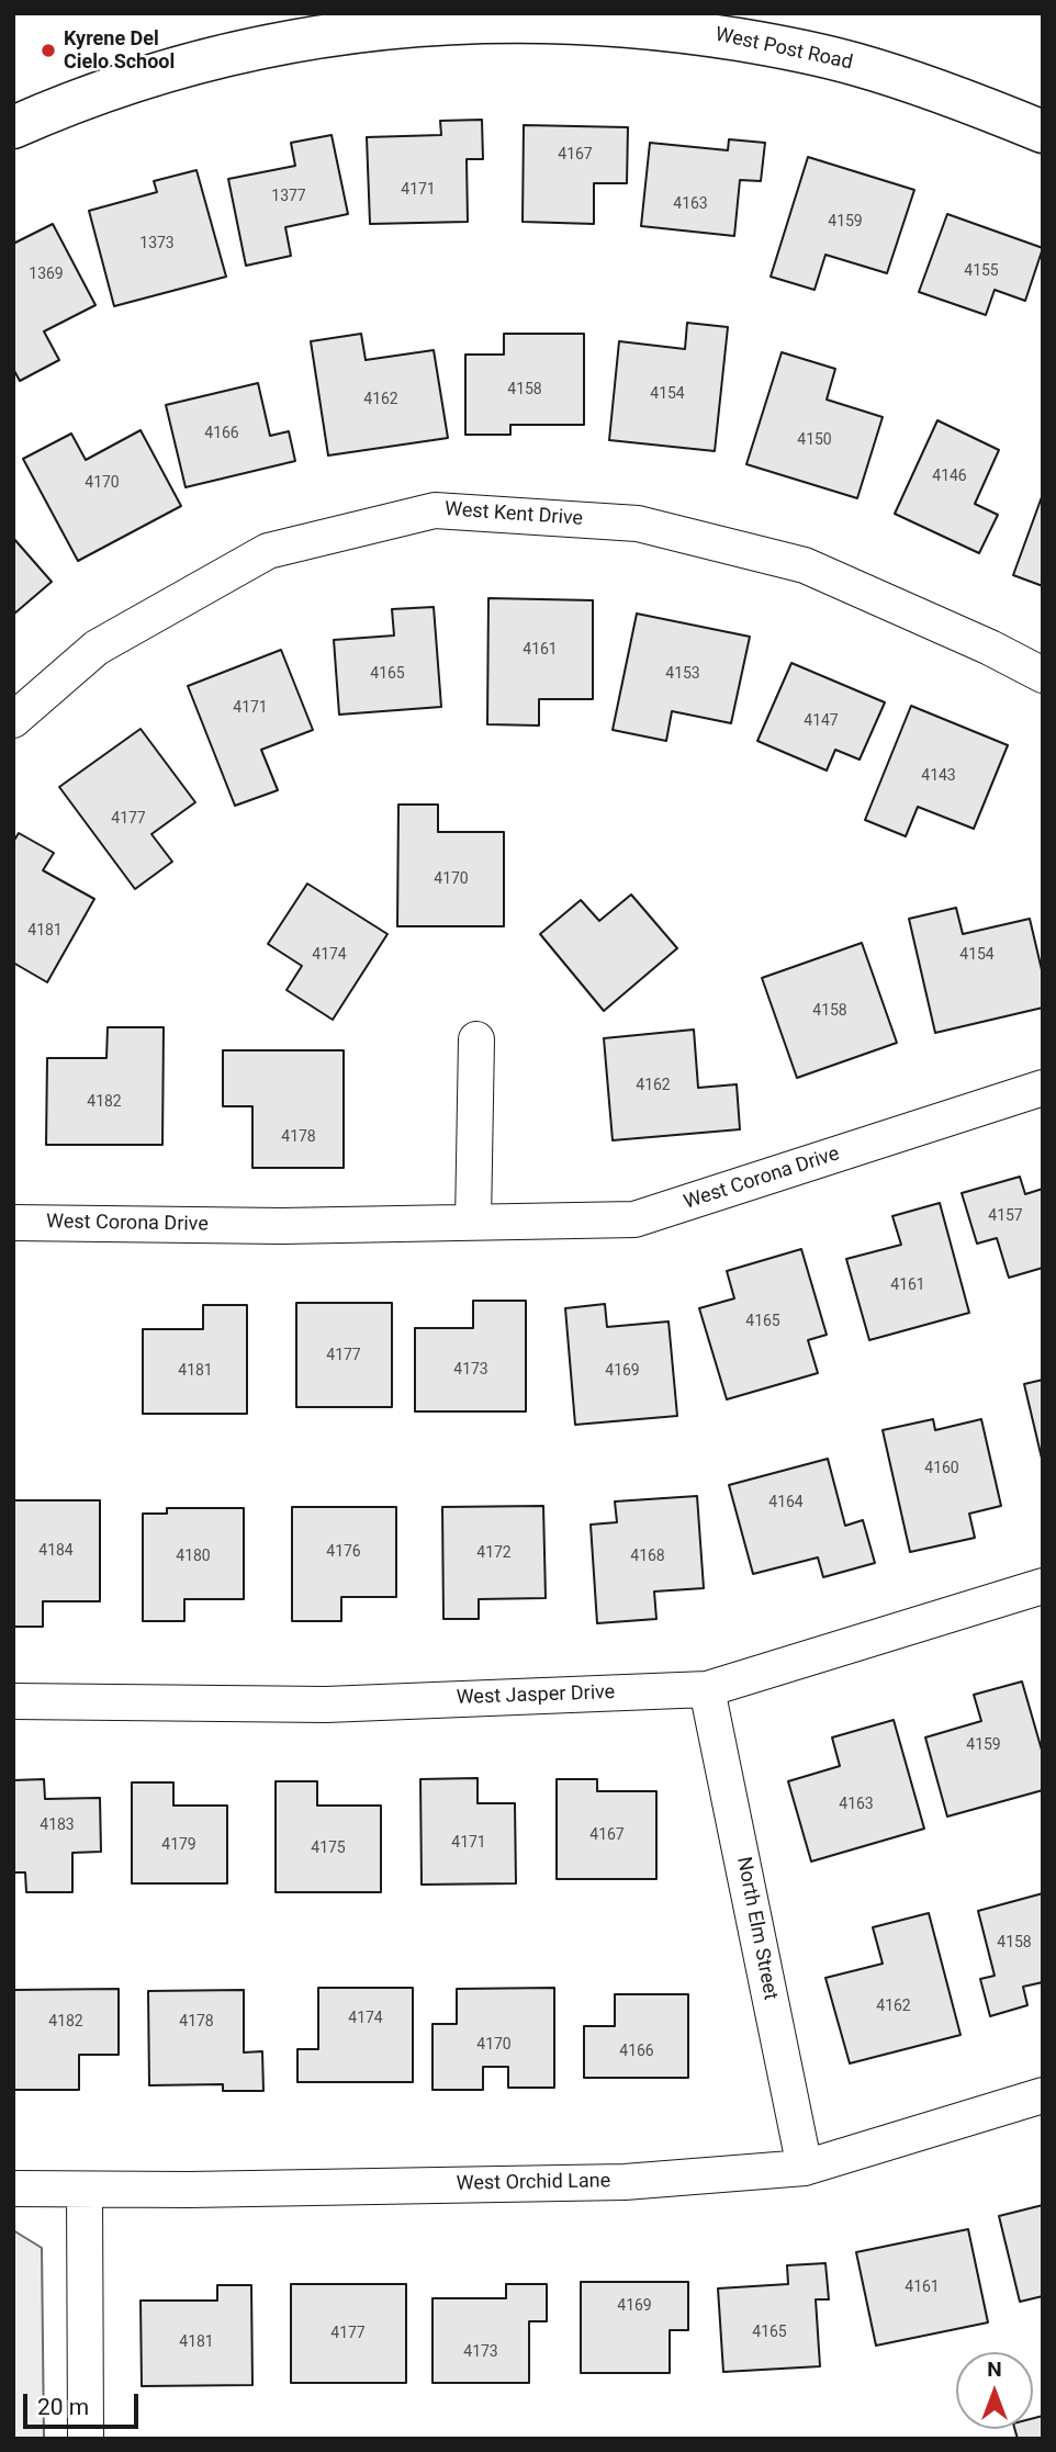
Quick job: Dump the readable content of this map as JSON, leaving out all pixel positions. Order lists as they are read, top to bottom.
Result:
{
  "streets": {
    "street": [
      "West Post Road",
      "West Kent Drive",
      "West Corona Drive",
      "West Jasper Drive",
      "North Elm Street",
      "West Orchid Lane"
    ]
  },
  "crossings": [
    ["West Jasper Drive", "North Elm Street"],
    ["North Elm Street", "West Orchid Lane"]
  ],
  "places": ["Kyrene Del Cielo School"],
  "house_numbers": [
    "4167",
    "4171",
    "1377",
    "4163",
    "4159",
    "1373",
    "4155",
    "1369",
    "4158",
    "4154",
    "4162",
    "4166",
    "4150",
    "4146",
    "4170",
    "4161",
    "4165",
    "4153",
    "4171",
    "4147",
    "4143",
    "4177",
    "4170",
    "4181",
    "4174",
    "4154",
    "4158",
    "4162",
    "4182",
    "4178",
    "4157",
    "4161",
    "4165",
    "4177",
    "4173",
    "4181",
    "4169",
    "4160",
    "4164",
    "4184",
    "4176",
    "4172",
    "4180",
    "4168",
    "4159",
    "4163",
    "4183",
    "4167",
    "4171",
    "4179",
    "4175",
    "4158",
    "4162",
    "4174",
    "4182",
    "4178",
    "4170",
    "4166",
    "4161",
    "4169",
    "4165",
    "4177",
    "4181",
    "4173"
  ],
  "scale_bar": "20 m",
  "north": "top"
}
